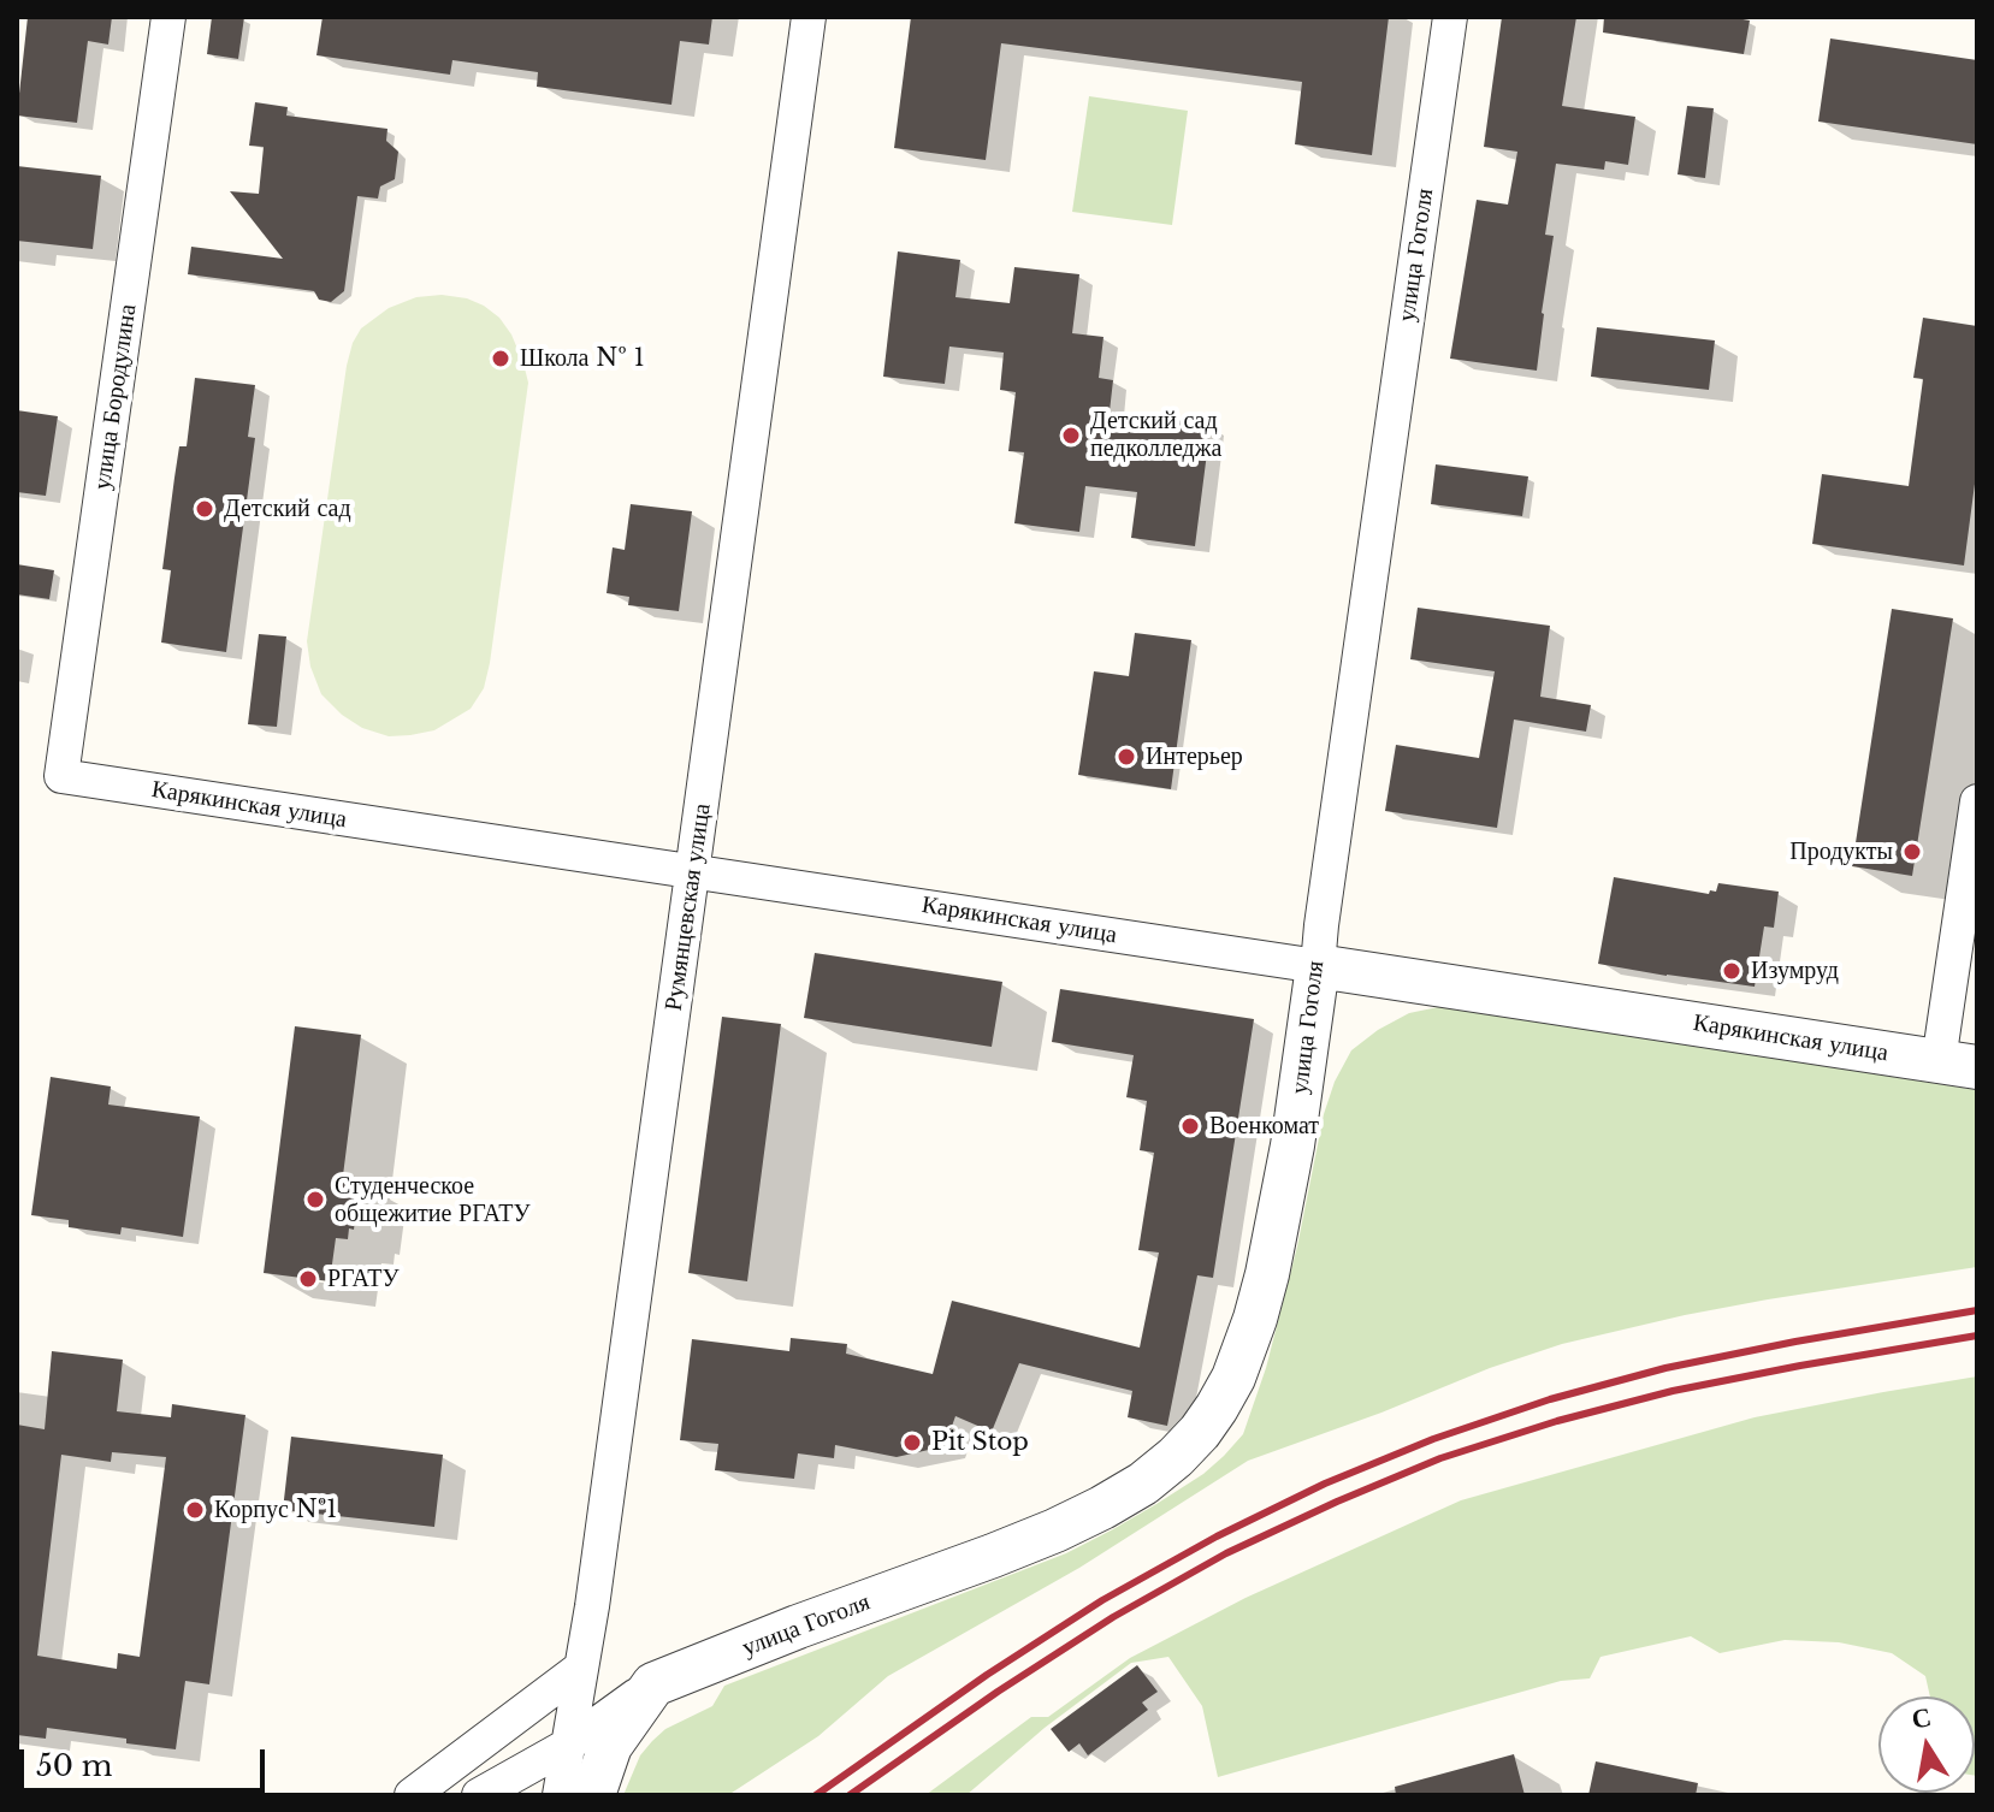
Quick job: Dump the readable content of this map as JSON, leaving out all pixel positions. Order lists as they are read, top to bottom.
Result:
{
  "streets": {
    "street": [
      "улица Гоголя",
      "улица Бородулина",
      "Карякинская улица",
      "Румянцевская улица"
    ]
  },
  "crossings": [
    ["улица Гоголя", "Карякинская улица"],
    ["улица Гоголя", "Румянцевская улица"],
    ["улица Бородулина", "Карякинская улица"],
    ["Карякинская улица", "Румянцевская улица"]
  ],
  "places": [
    "Школа № 1",
    "Детский сад педколледжа",
    "Детский сад",
    "Интерьер",
    "Продукты",
    "Изумруд",
    "Военкомат",
    "Студенческое общежитие РГАТУ",
    "РГАТУ",
    "Pit Stop",
    "Корпус №1"
  ],
  "scale_bar": "50 m",
  "north": "top"
}
